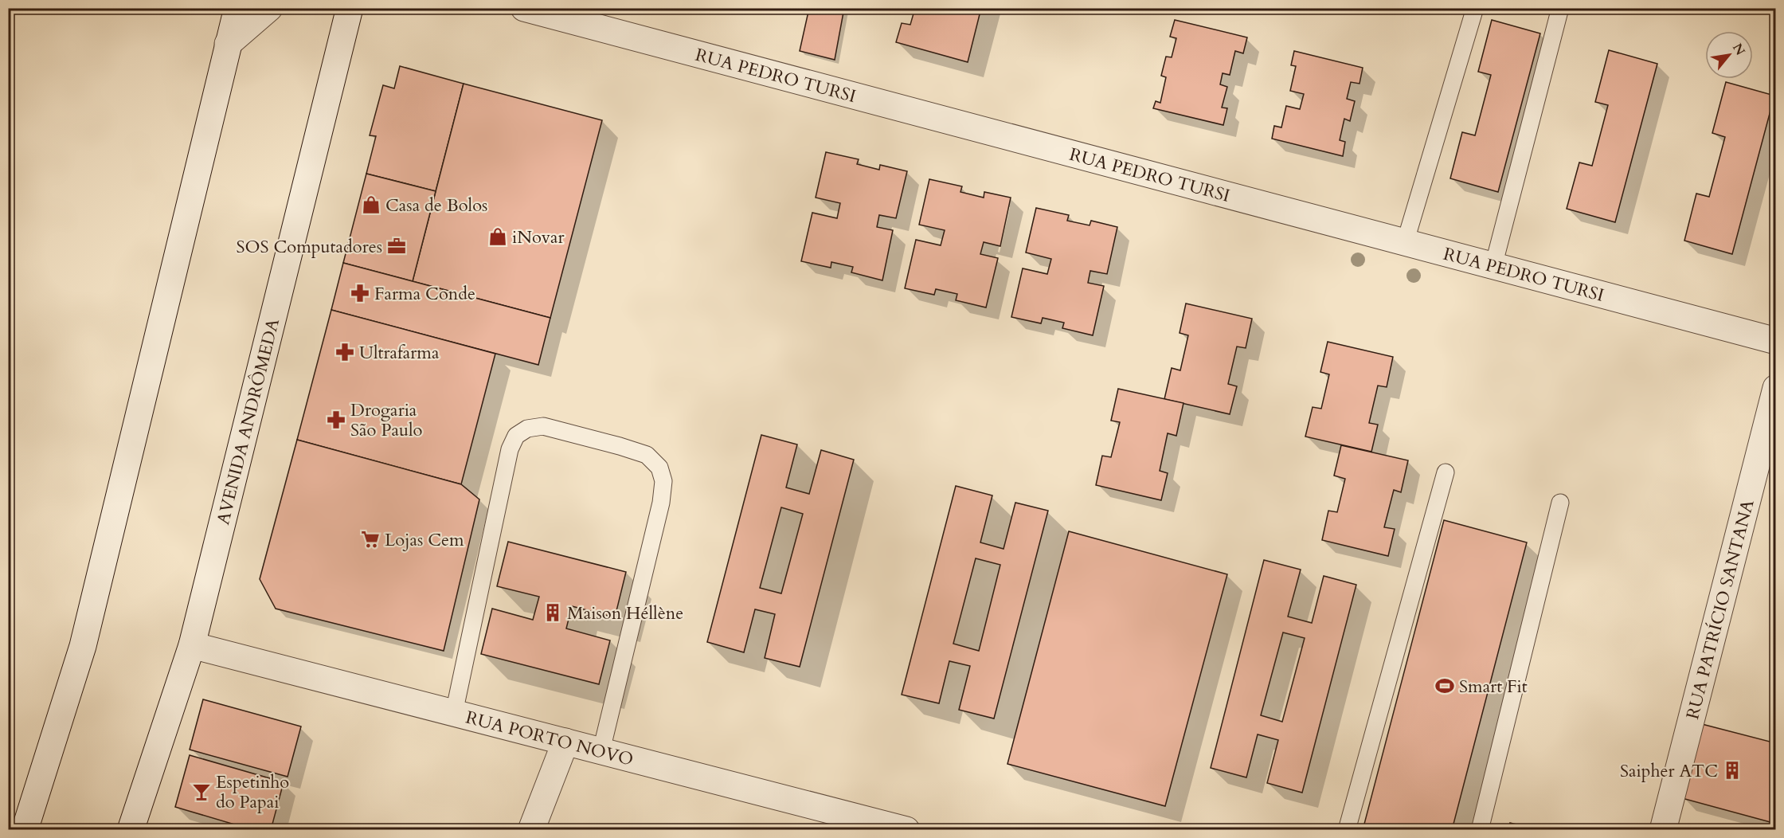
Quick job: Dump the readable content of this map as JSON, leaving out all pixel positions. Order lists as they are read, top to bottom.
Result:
{
  "streets": {
    "street": [
      "RUA PEDRO TURSI",
      "AVENIDA ANDRÔMEDA",
      "RUA PATRÍCIO SANTANA",
      "RUA PORTO NOVO"
    ]
  },
  "crossings": [
    ["AVENIDA ANDRÔMEDA", "RUA PORTO NOVO"]
  ],
  "places": {
    "shop": ["Casa de Bolos", "iNovar"],
    "office": ["SOS Computadores"],
    "pharmacy": ["Farma Conde", "Ultrafarma", "Drogaria São Paulo"],
    "supermarket": ["Lojas Cem"],
    "building": ["Maison Héllène", "Saipher ATC"],
    "sports": ["Smart Fit"],
    "bar": ["Espetinho do Papai"]
  },
  "north": "top right"
}
